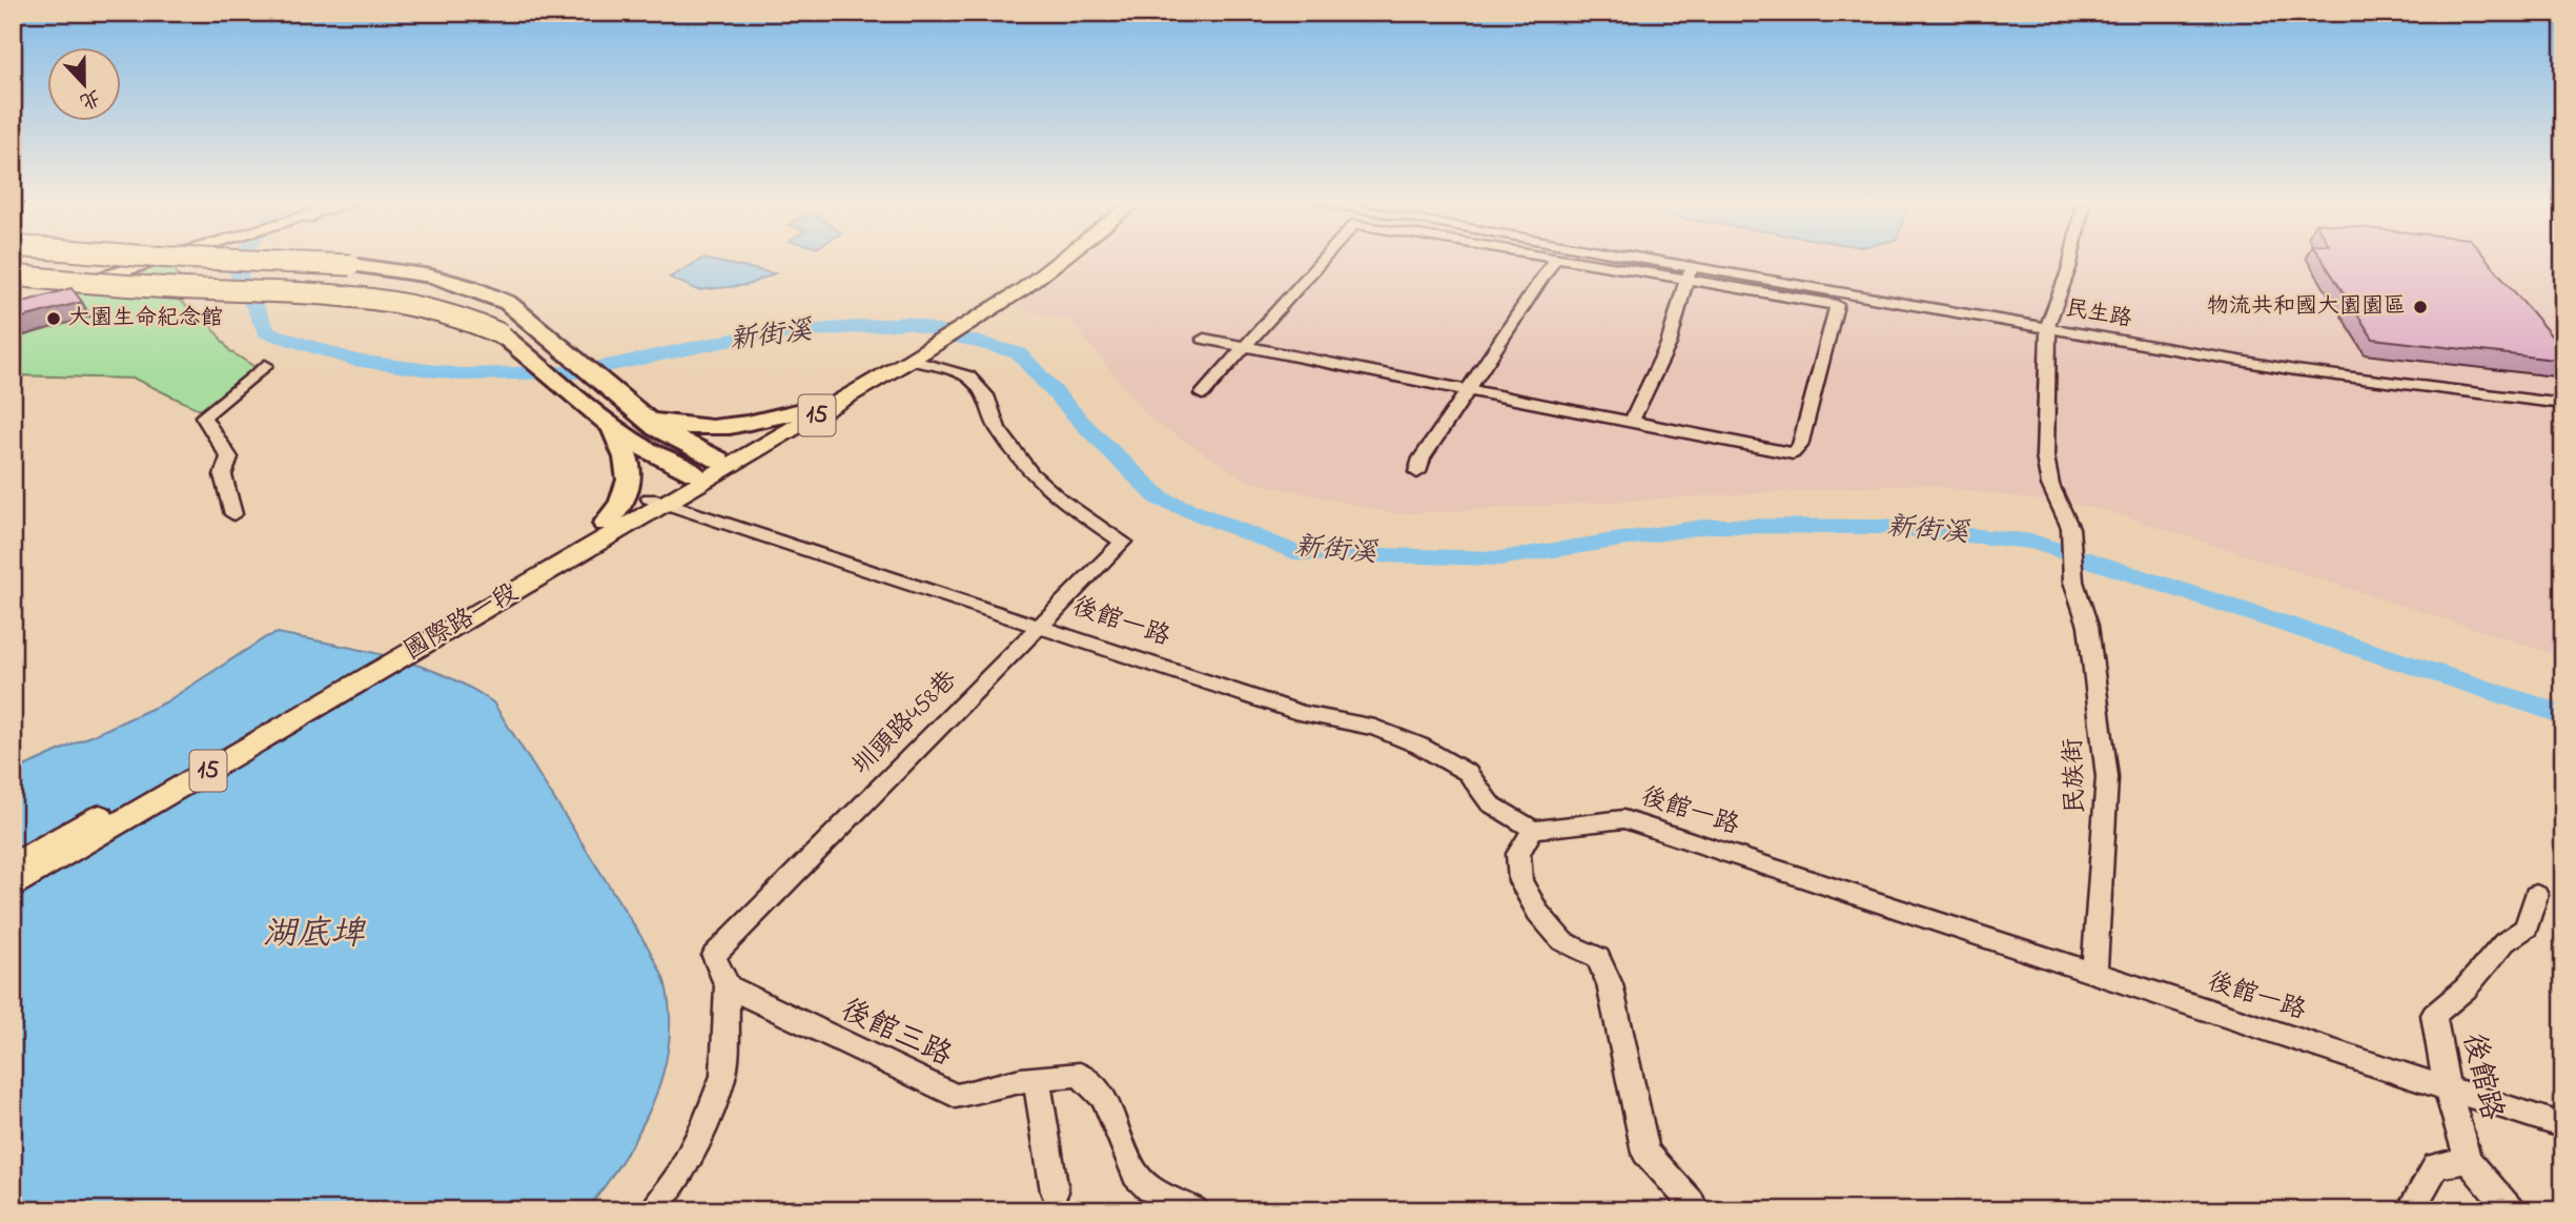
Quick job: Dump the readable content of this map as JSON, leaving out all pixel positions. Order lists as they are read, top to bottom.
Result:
{
  "streets": {
    "main road": ["15", "國際路一段"],
    "street": [
      "民生路",
      "後館一路",
      "圳頭路458巷",
      "民族街",
      "後館三路",
      "後館路"
    ]
  },
  "crossings": [
    ["民生路", "民族街"],
    ["15", "國際路一段"],
    ["15", "圳頭路458巷"],
    ["國際路一段", "後館一路"],
    ["國際路一段", "圳頭路458巷"],
    ["後館一路", "圳頭路458巷"],
    ["後館一路", "民族街"],
    ["後館一路", "後館路"],
    ["圳頭路458巷", "後館三路"]
  ],
  "water": ["新街溪", "湖底埤"],
  "places": ["物流共和國大園園區", "大園生命紀念館"],
  "north": "bottom"
}
